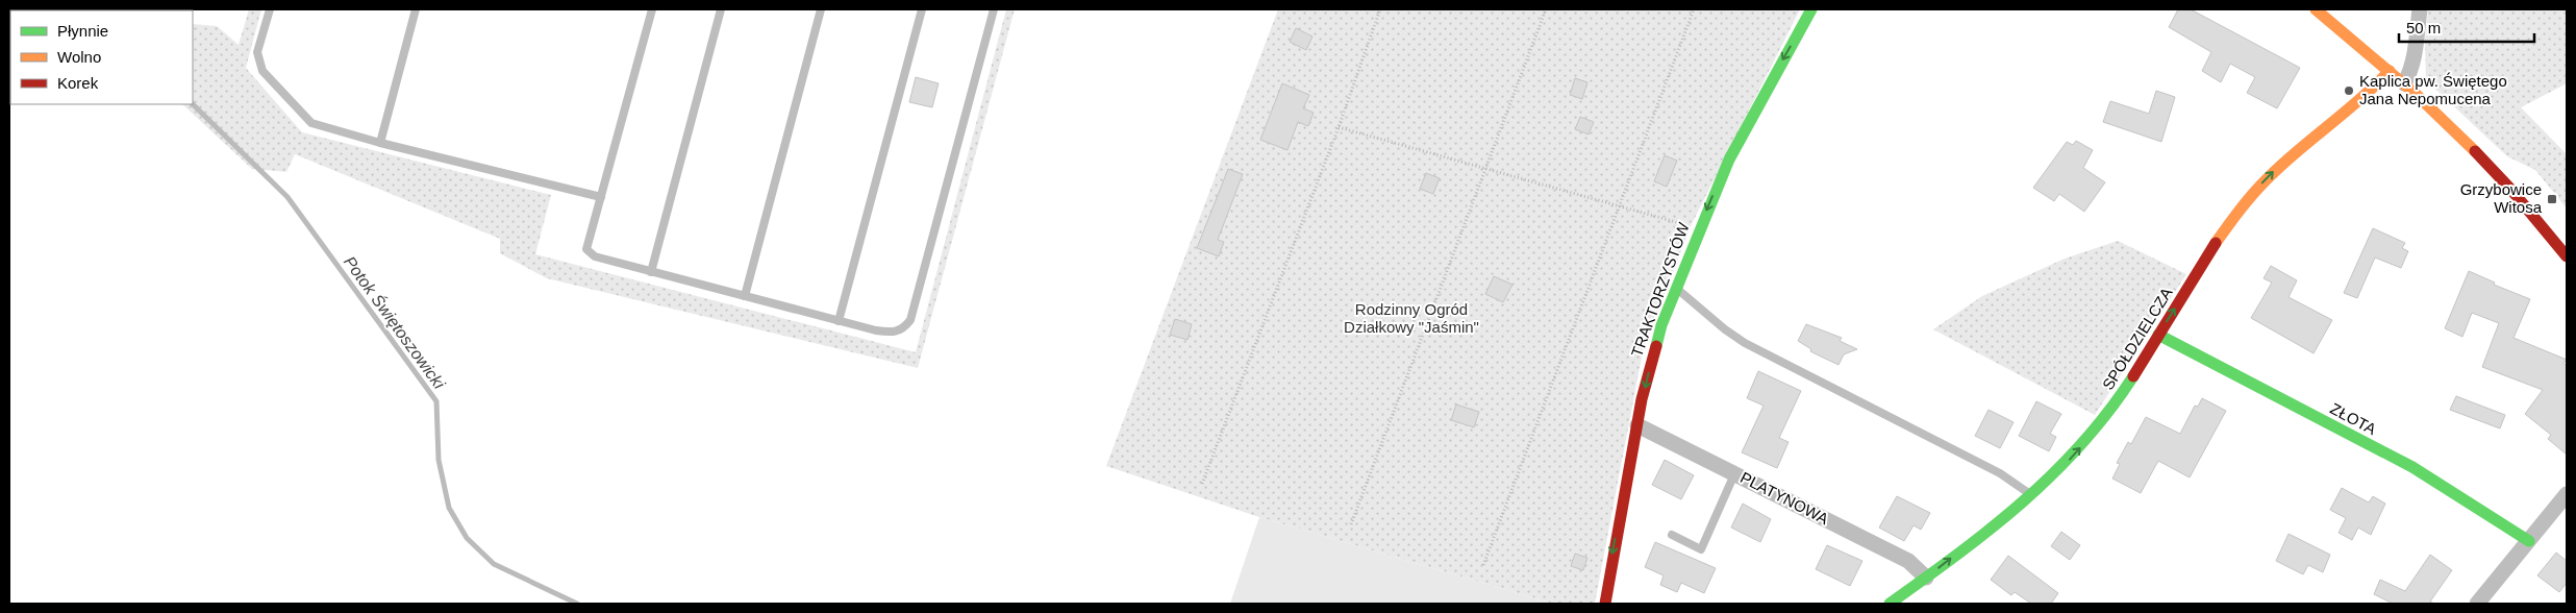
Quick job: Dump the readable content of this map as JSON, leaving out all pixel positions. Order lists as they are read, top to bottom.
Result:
{
  "streets": {
    "street": [
      "TRAKTORZYSTÓW",
      "SPÓŁDZIELCZA",
      "ZŁOTA",
      "PLATYNOWA"
    ]
  },
  "crossings": [
    ["TRAKTORZYSTÓW", "PLATYNOWA"],
    ["SPÓŁDZIELCZA", "ZŁOTA"],
    ["SPÓŁDZIELCZA", "PLATYNOWA"]
  ],
  "one_way": ["TRAKTORZYSTÓW", "SPÓŁDZIELCZA"],
  "water": ["Potok Świętoszowicki"],
  "parks": ["Rodzinny Ogród Działkowy \"Jaśmin\""],
  "places": {
    "other": ["Kaplica pw. Świętego Jana Nepomucena"],
    "transit": ["Grzybowice Witosa"]
  },
  "legend": ["Płynnie", "Wolno", "Korek"],
  "scale_bar": "50 m"
}
